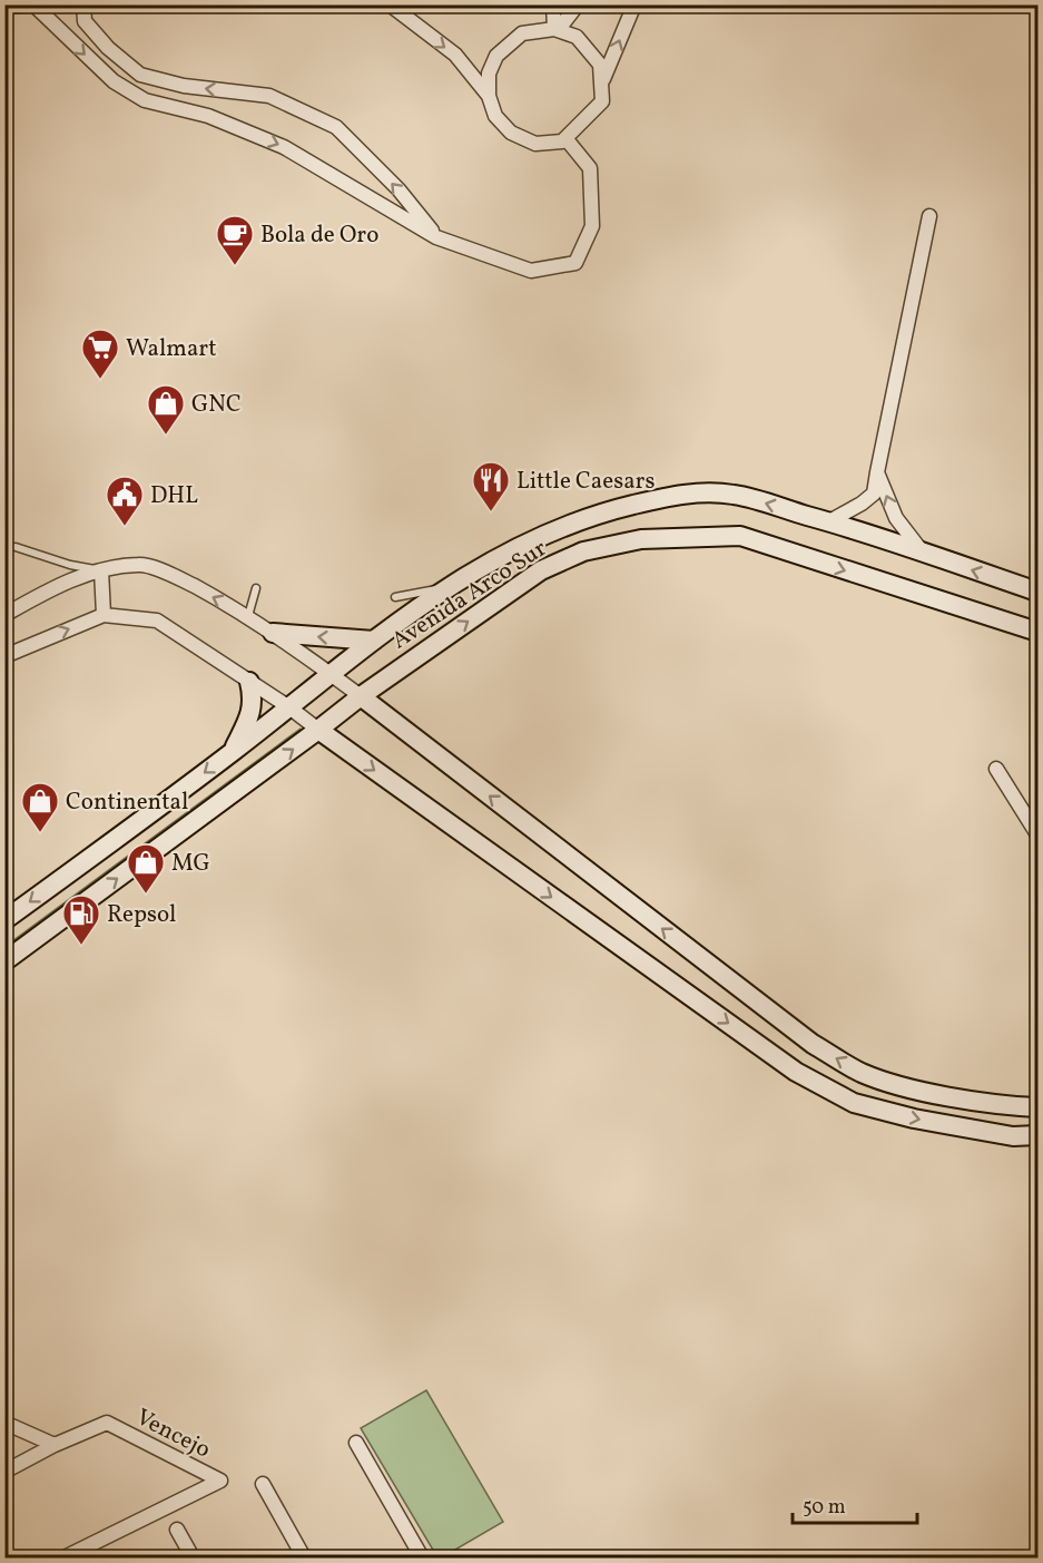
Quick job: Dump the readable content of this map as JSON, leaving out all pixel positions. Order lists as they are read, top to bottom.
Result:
{
  "streets": {
    "main road": ["Avenida Arco Sur"],
    "street": ["Vencejo"]
  },
  "places": {
    "cafe": ["Bola de Oro"],
    "supermarket": ["Walmart"],
    "shop": ["GNC", "Continental", "MG"],
    "restaurant": ["Little Caesars"],
    "public building": ["DHL"],
    "fuel station": ["Repsol"]
  },
  "scale_bar": "50 m"
}
